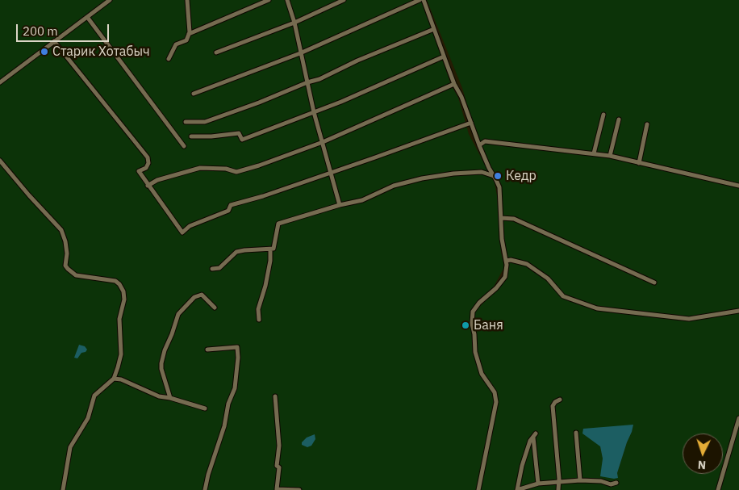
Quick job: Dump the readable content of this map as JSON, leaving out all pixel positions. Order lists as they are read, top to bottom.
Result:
{
  "places": ["Старик Хотабыч", "Кедр", "Баня"],
  "scale_bar": "200 m",
  "north": "bottom"
}
